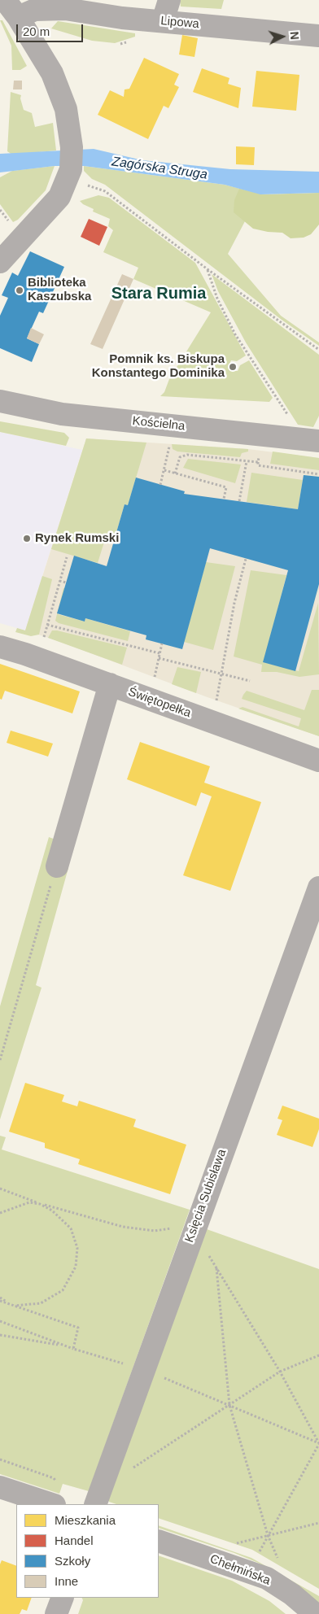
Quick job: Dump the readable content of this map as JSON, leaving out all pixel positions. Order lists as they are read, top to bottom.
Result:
{
  "streets": {
    "street": [
      "Lipowa",
      "Kościelna",
      "Świętopełka",
      "Księcia Subisława",
      "Chełmińska"
    ]
  },
  "districts": ["Stara Rumia"],
  "water": ["Zagórska Struga"],
  "places": ["Biblioteka Kaszubska", "Pomnik ks. Biskupa Konstantego Dominika", "Rynek Rumski"],
  "legend": [
    "Mieszkania",
    "Handel",
    "Szkoły",
    "Inne"
  ],
  "scale_bar": "20 m",
  "north": "right"
}
